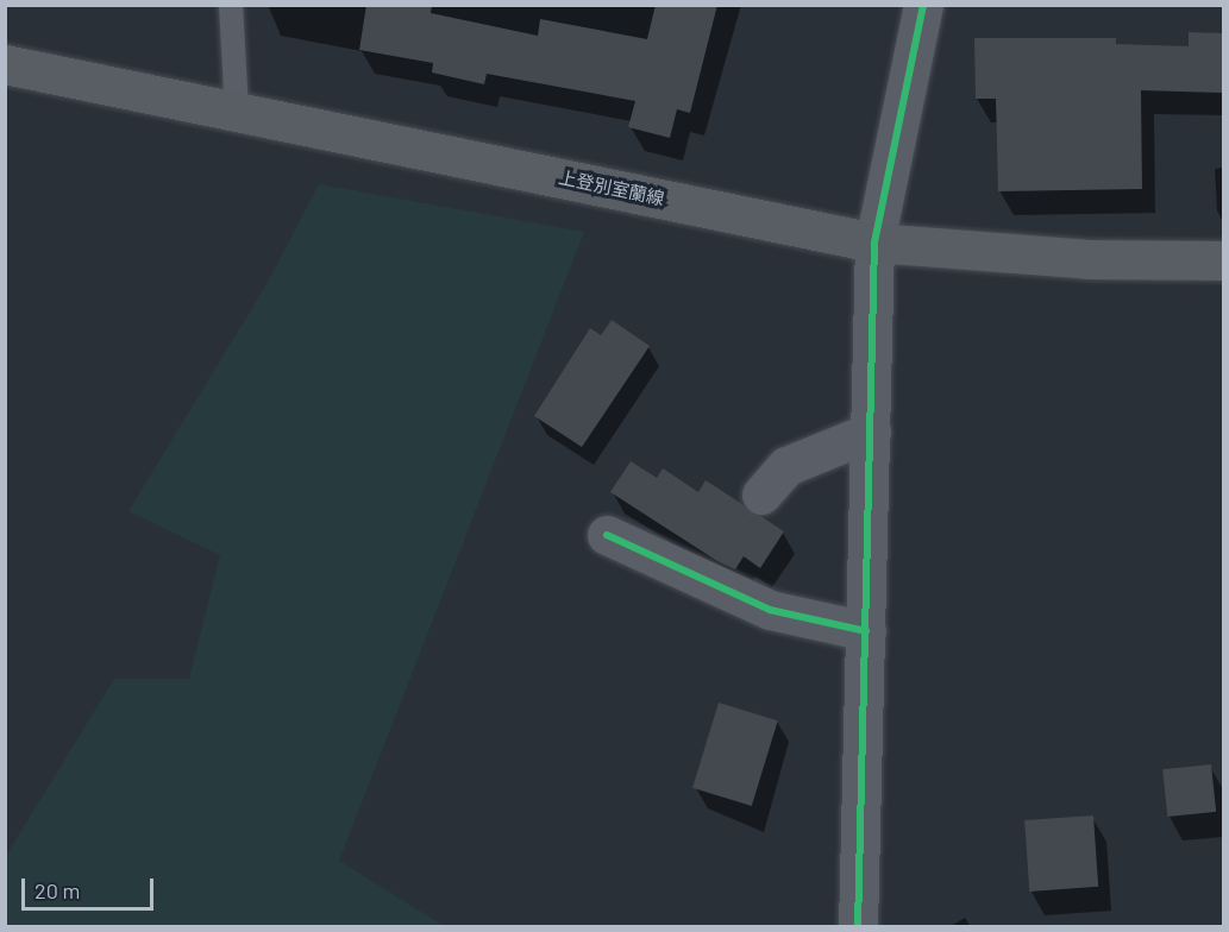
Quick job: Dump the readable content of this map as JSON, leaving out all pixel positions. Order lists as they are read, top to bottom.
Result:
{
  "streets": {
    "main road": ["上登別室蘭線"]
  },
  "scale_bar": "20 m"
}
